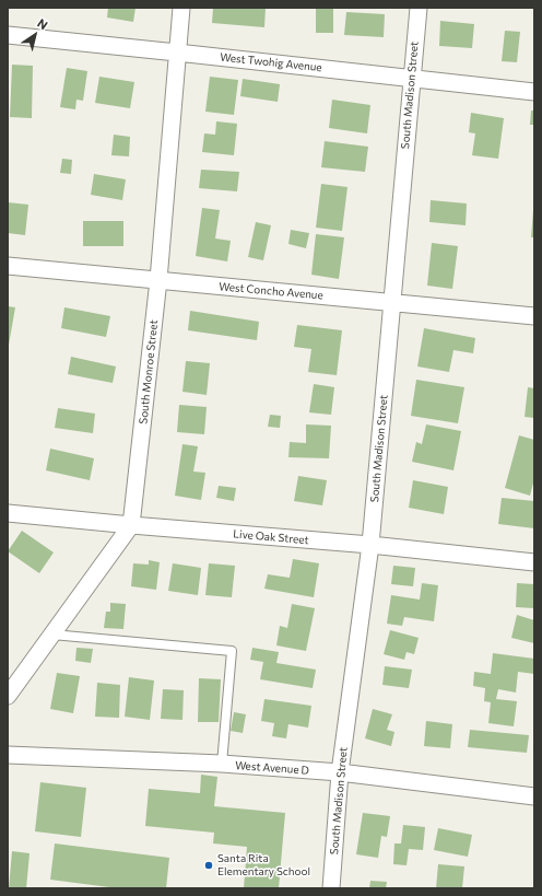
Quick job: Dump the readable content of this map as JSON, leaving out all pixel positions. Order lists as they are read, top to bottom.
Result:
{
  "streets": {
    "street": [
      "West Twohig Avenue",
      "South Madison Street",
      "West Concho Avenue",
      "South Monroe Street",
      "Live Oak Street",
      "West Avenue D"
    ]
  },
  "crossings": [
    ["West Twohig Avenue", "South Madison Street"],
    ["West Twohig Avenue", "South Monroe Street"],
    ["South Madison Street", "West Concho Avenue"],
    ["South Madison Street", "Live Oak Street"],
    ["South Madison Street", "West Avenue D"],
    ["West Concho Avenue", "South Monroe Street"],
    ["South Monroe Street", "Live Oak Street"]
  ],
  "places": ["Santa Rita Elementary School"],
  "north": "top right"
}
